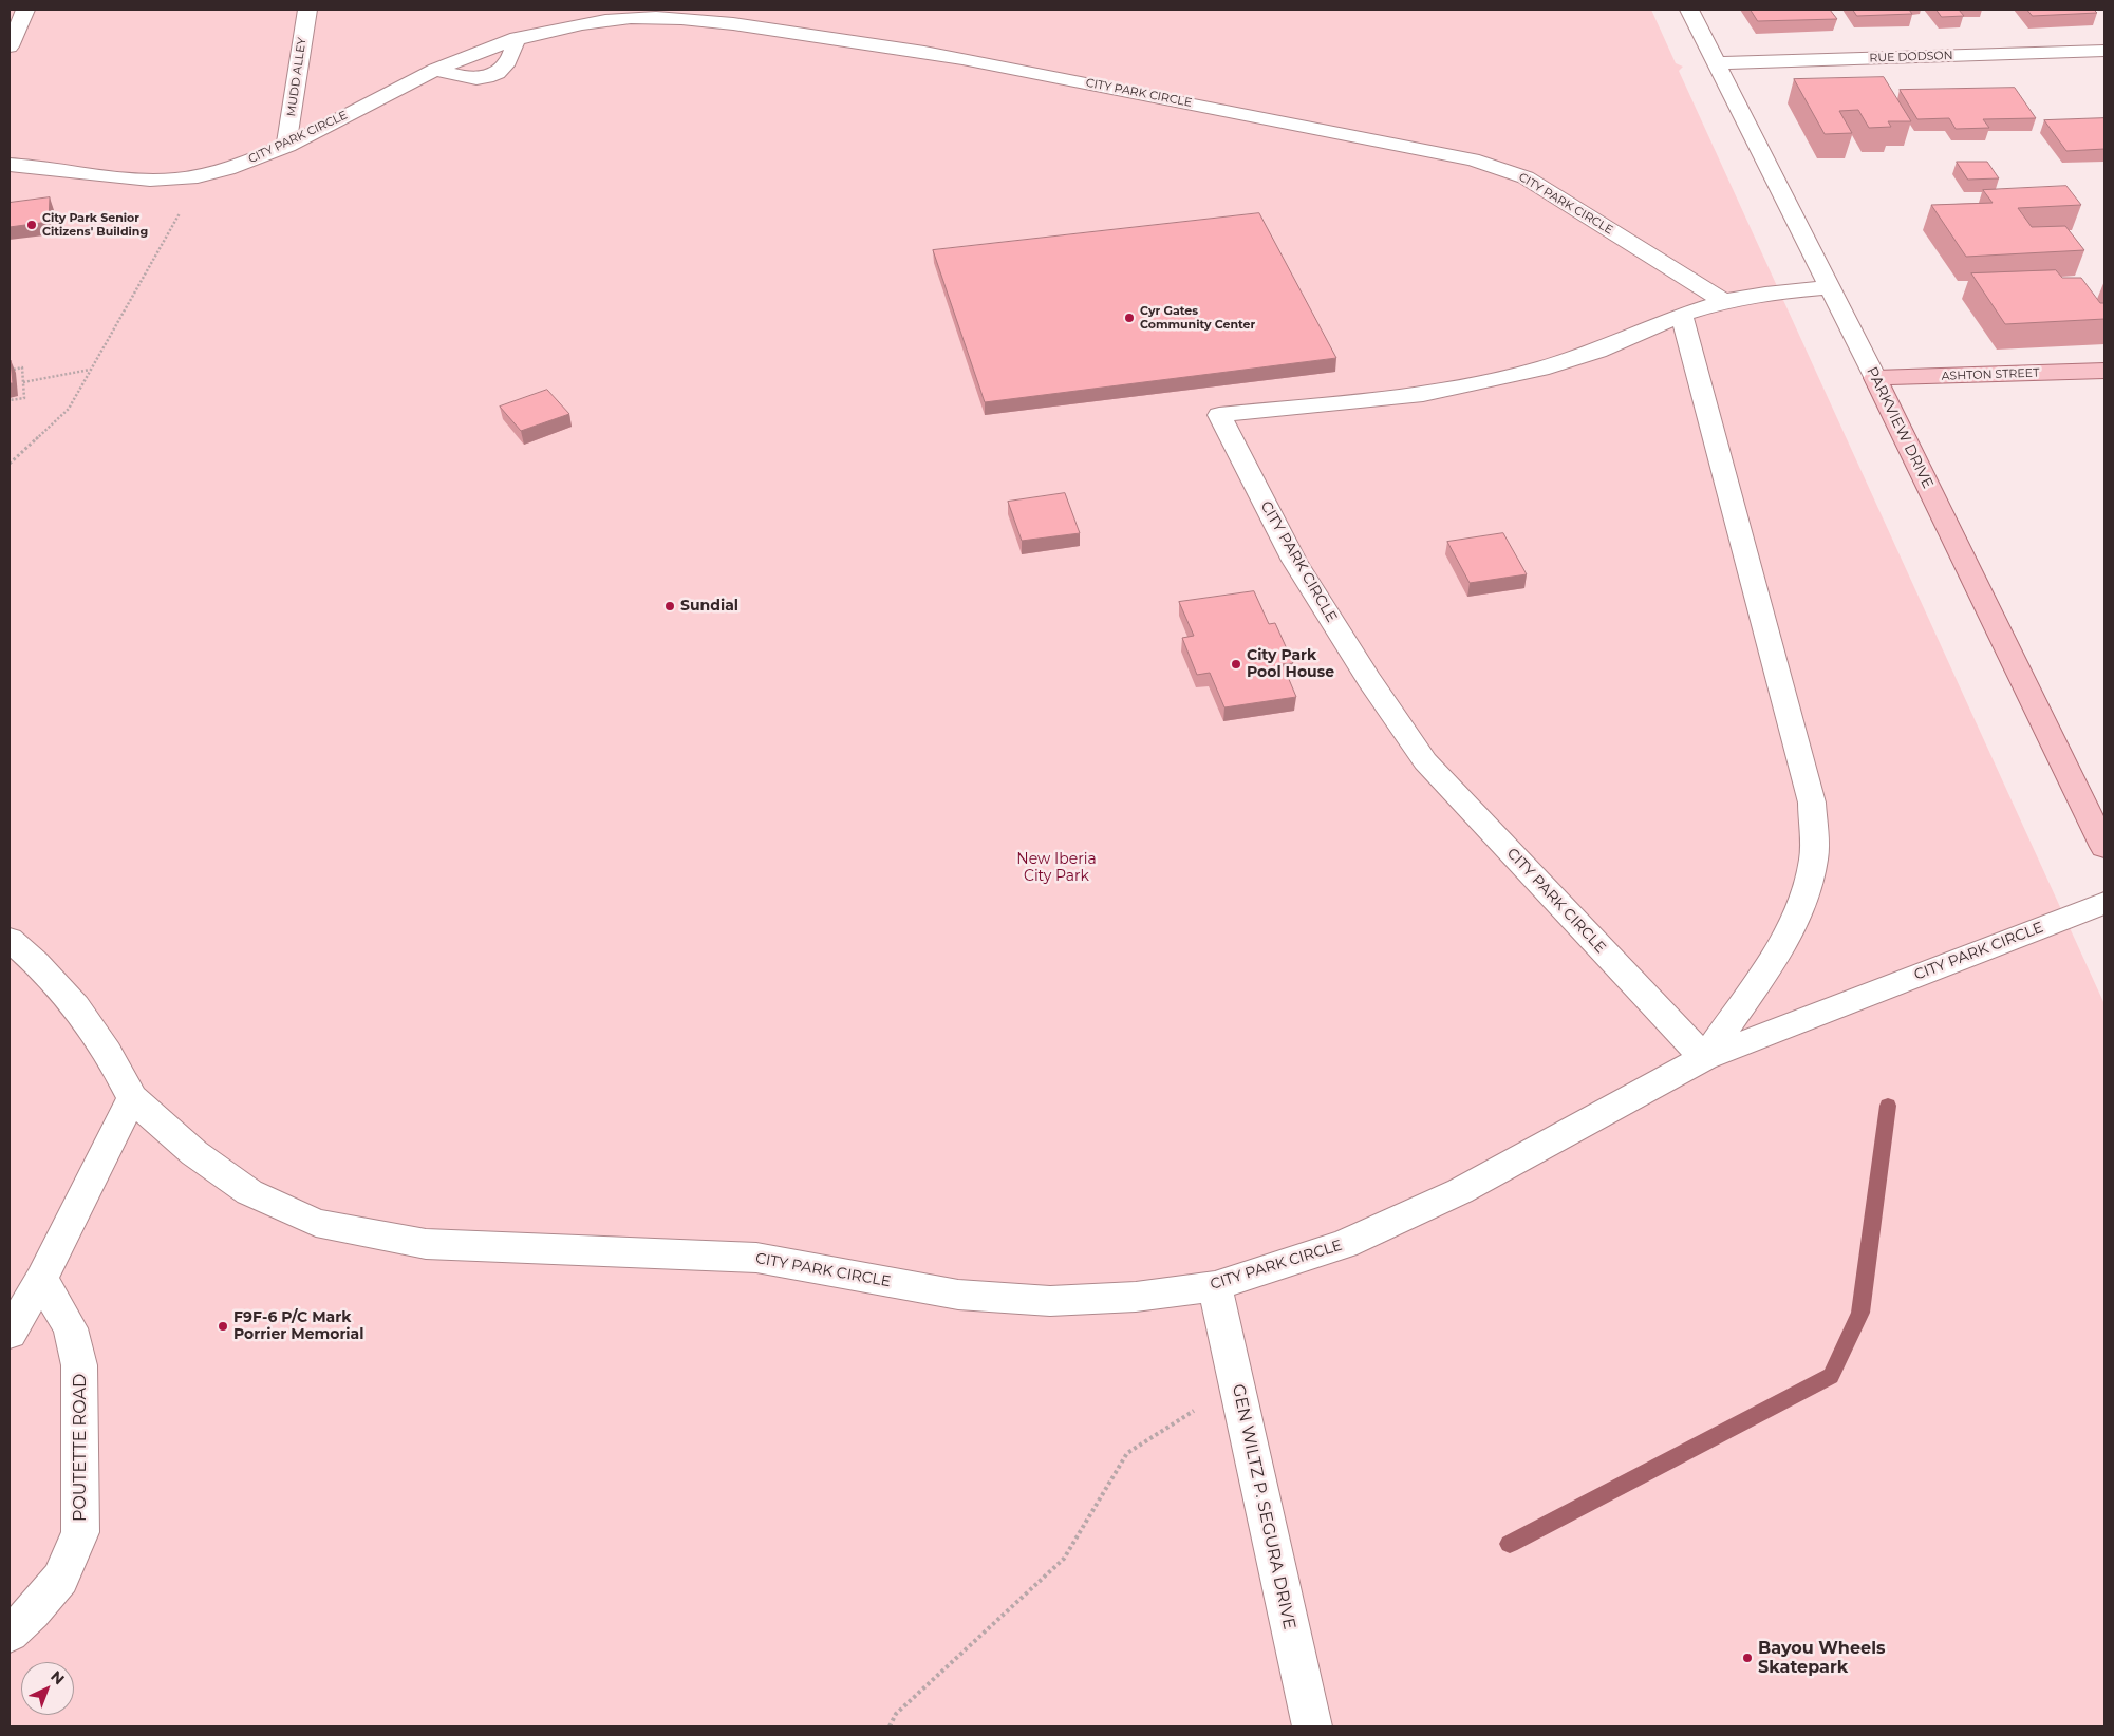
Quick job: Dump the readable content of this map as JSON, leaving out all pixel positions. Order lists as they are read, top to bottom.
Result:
{
  "streets": {
    "main road": ["ASHTON STREET", "PARKVIEW DRIVE"],
    "street": [
      "RUE DODSON",
      "MUDD ALLEY",
      "CITY PARK CIRCLE",
      "POUTETTE ROAD",
      "GEN WILTZ P. SEGURA DRIVE"
    ]
  },
  "crossings": [
    ["RUE DODSON", "PARKVIEW DRIVE"],
    ["MUDD ALLEY", "CITY PARK CIRCLE"],
    ["CITY PARK CIRCLE", "PARKVIEW DRIVE"],
    ["CITY PARK CIRCLE", "GEN WILTZ P. SEGURA DRIVE"],
    ["ASHTON STREET", "PARKVIEW DRIVE"]
  ],
  "parks": ["New Iberia City Park"],
  "places": [
    "City Park Senior Citizens' Building",
    "Cyr Gates Community Center",
    "Sundial",
    "City Park Pool House",
    "F9F-6 P/C Mark Porrier Memorial",
    "Bayou Wheels Skatepark"
  ],
  "north": "top right"
}
